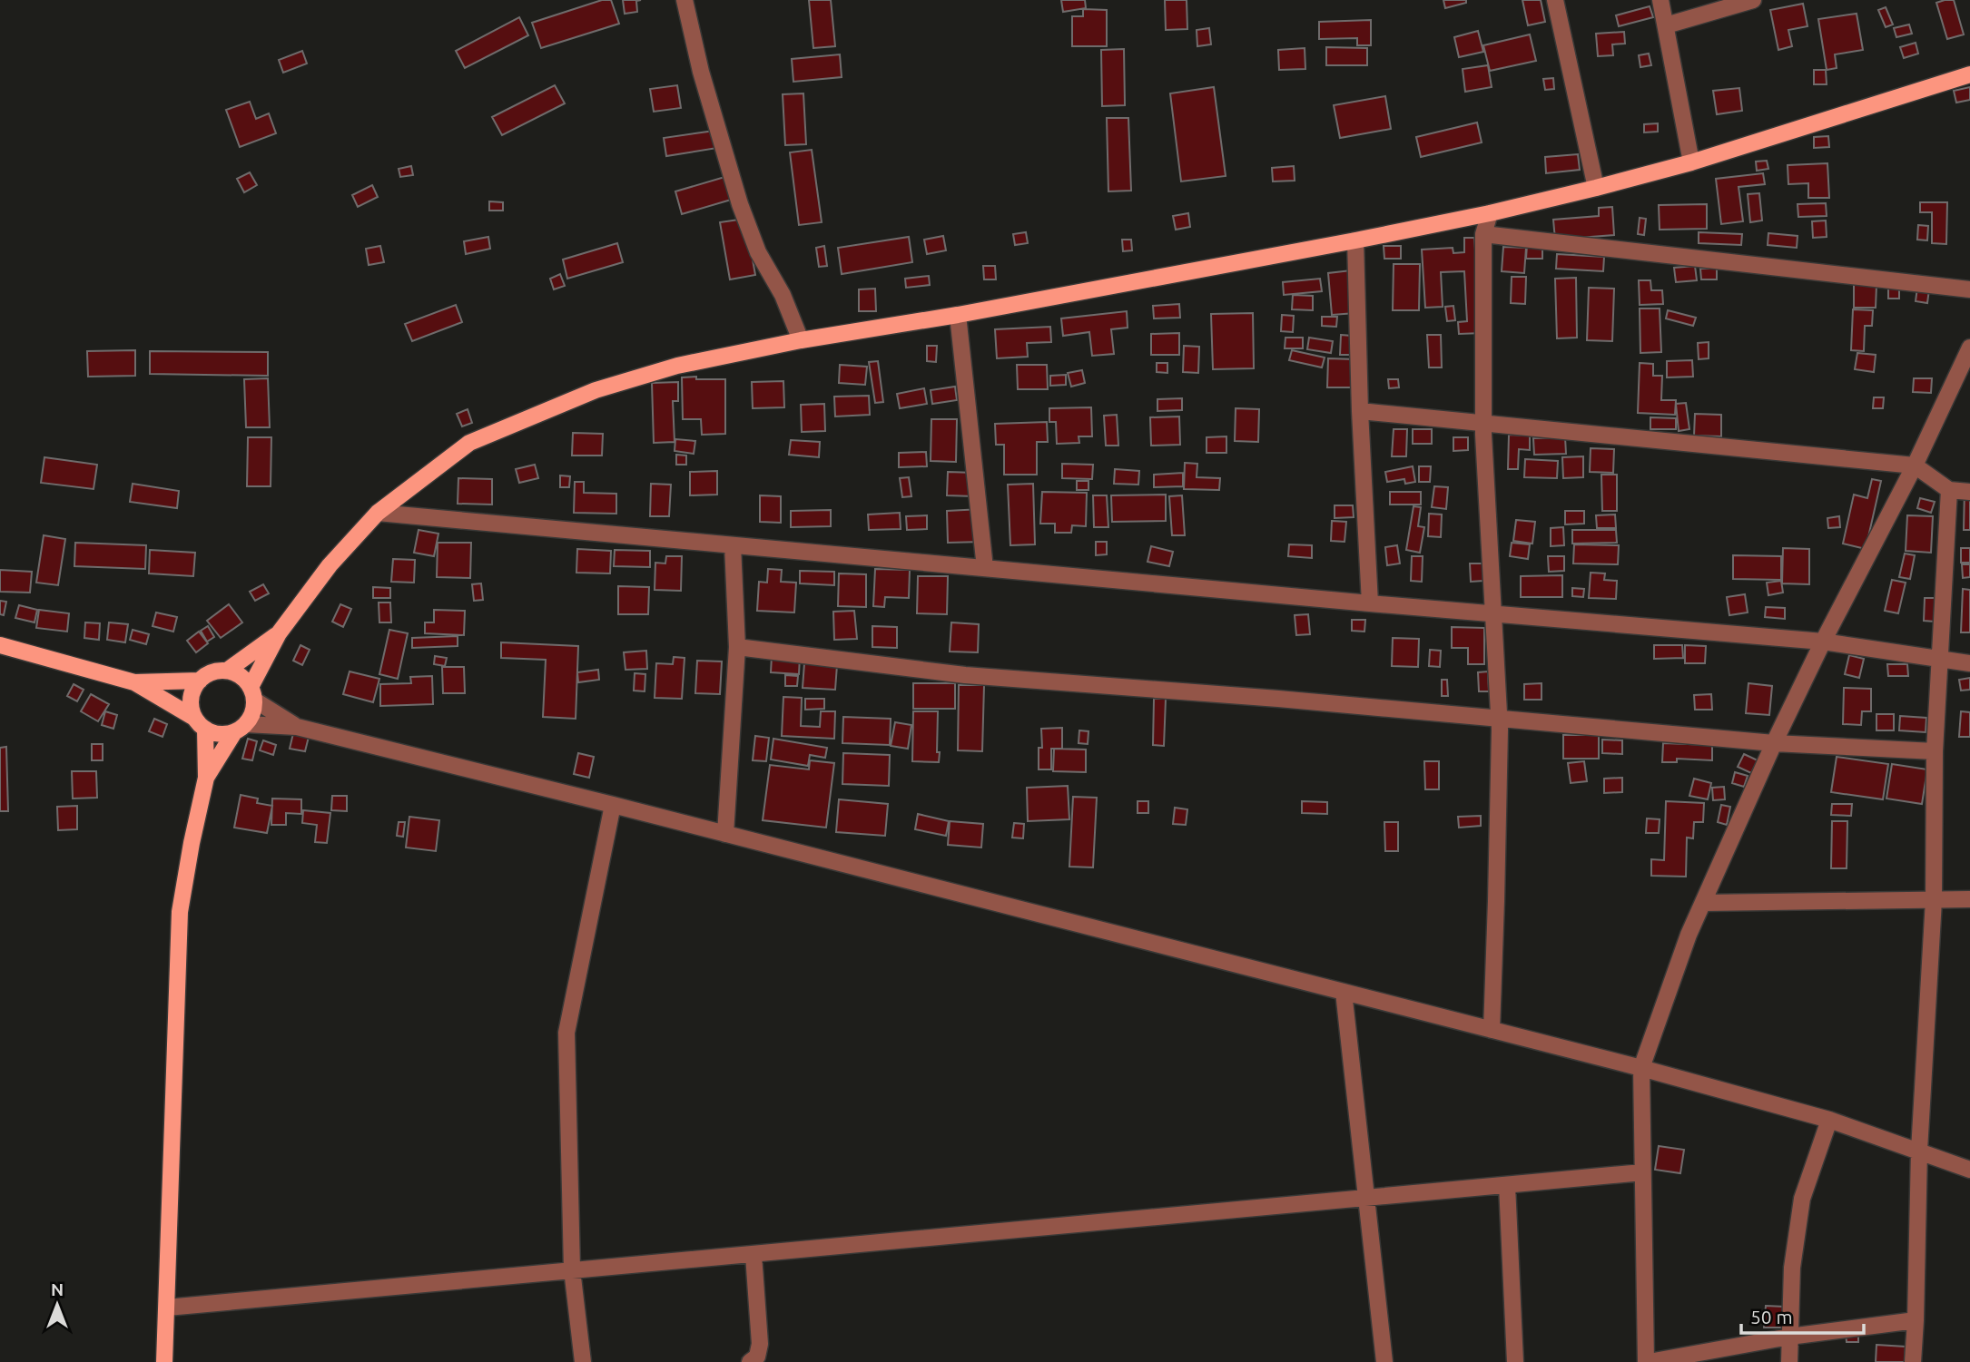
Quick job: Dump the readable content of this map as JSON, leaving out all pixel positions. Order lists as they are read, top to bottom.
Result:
{
  "scale_bar": "50 m",
  "north": "top"
}
